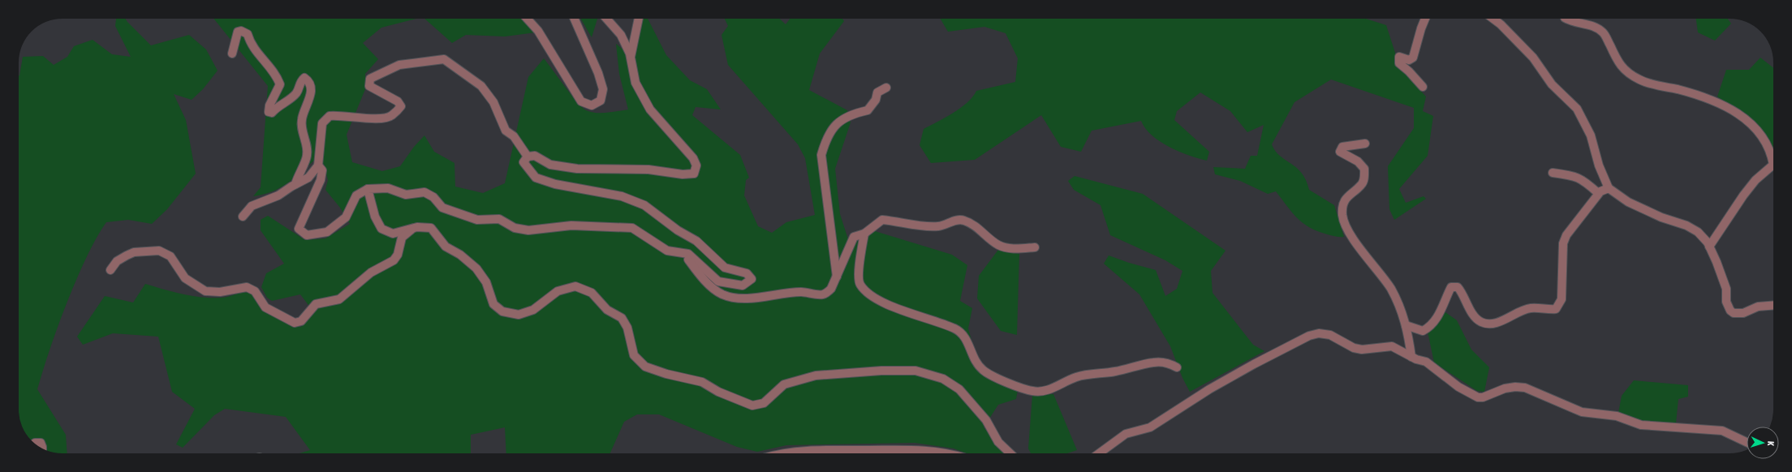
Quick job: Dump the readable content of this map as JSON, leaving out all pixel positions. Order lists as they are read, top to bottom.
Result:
{
  "north": "right"
}
